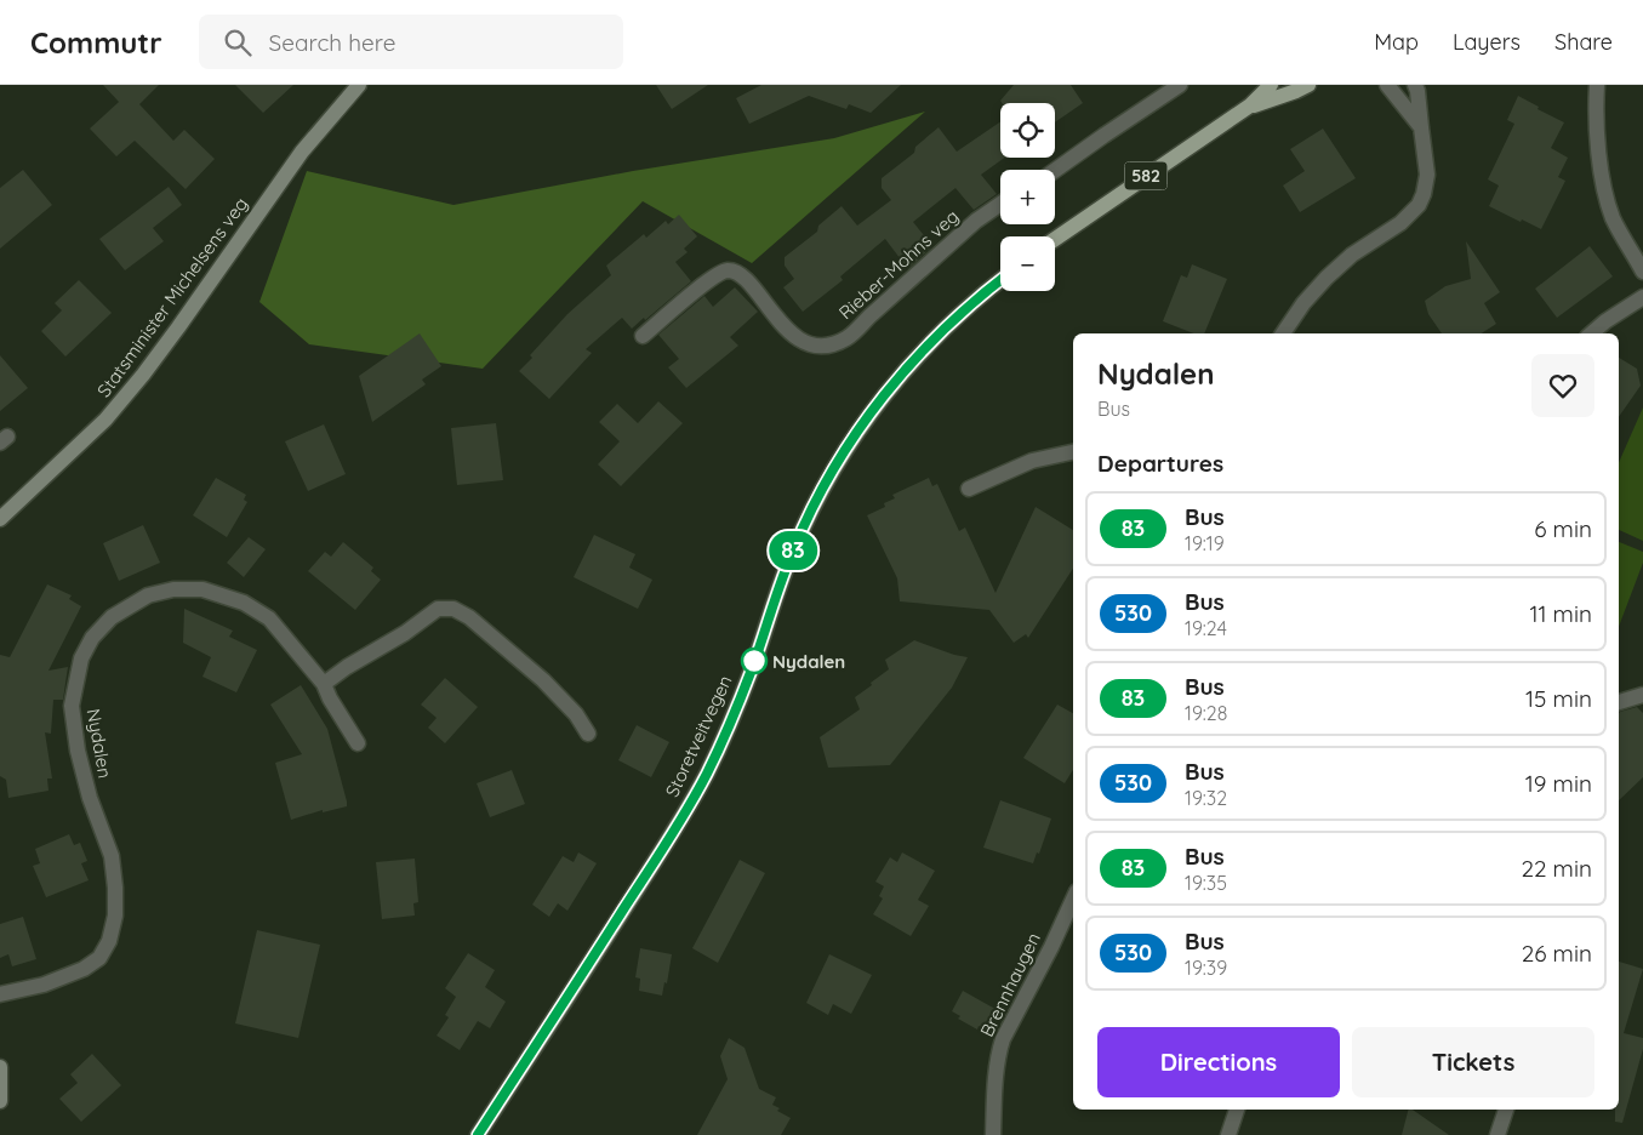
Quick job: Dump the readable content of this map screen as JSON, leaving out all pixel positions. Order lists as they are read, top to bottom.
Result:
{
  "streets": {
    "main road": ["582", "Statsminister Michelsens veg", "Storetveitvegen"],
    "street": ["Rieber-Mohns veg", "Nydalen", "Brennhaugen"]
  },
  "places": ["Nydalen"],
  "lines": ["bus line 83"],
  "page": {
    "header": "Commutr",
    "search": "Search here",
    "nav": ["Map", "Layers", "Share"],
    "on_map": "83",
    "map_buttons": ["+", "−"],
    "heading": [
      ["Nydalen", "Bus"],
      "Departures"
    ],
    "list": [
      {
        "mark": "83",
        "name": "Bus",
        "note": "19:19",
        "value": "6 min"
      },
      {
        "mark": "530",
        "name": "Bus",
        "note": "19:24",
        "value": "11 min"
      },
      {
        "mark": "83",
        "name": "Bus",
        "note": "19:28",
        "value": "15 min"
      },
      {
        "mark": "530",
        "name": "Bus",
        "note": "19:32",
        "value": "19 min"
      },
      {
        "mark": "83",
        "name": "Bus",
        "note": "19:35",
        "value": "22 min"
      },
      {
        "mark": "530",
        "name": "Bus",
        "note": "19:39",
        "value": "26 min"
      }
    ],
    "buttons": ["Directions", "Tickets"]
  }
}
